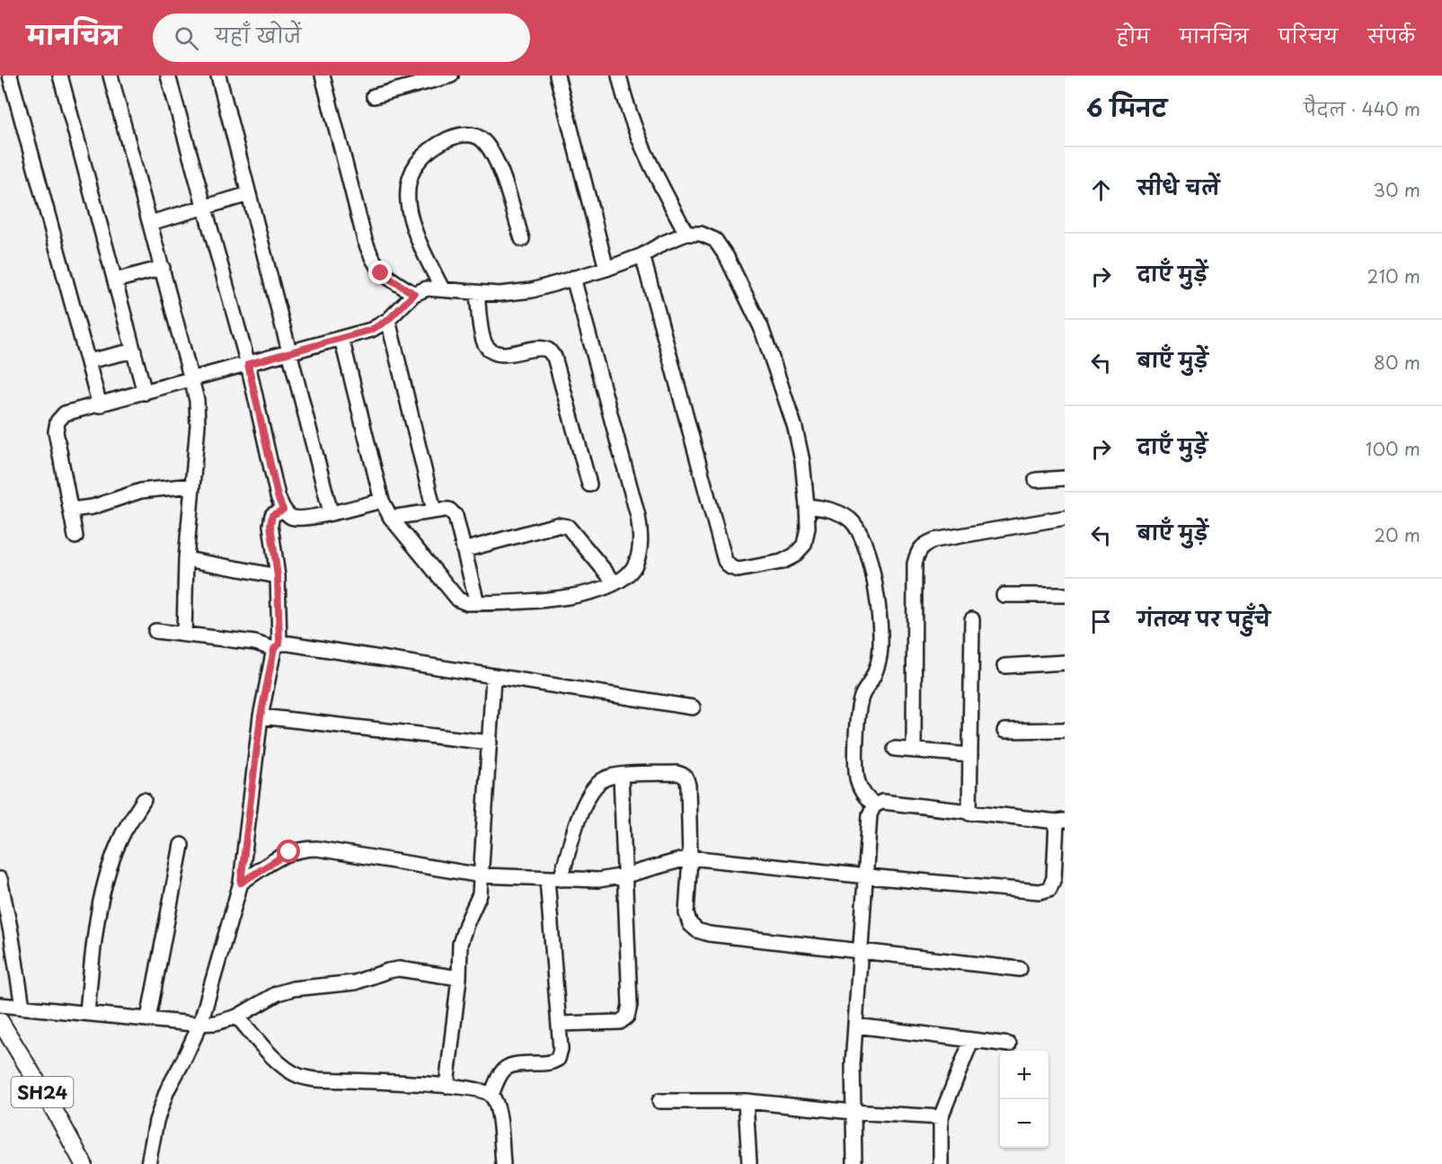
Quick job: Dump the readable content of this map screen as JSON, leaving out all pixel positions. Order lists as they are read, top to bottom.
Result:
{
  "streets": {
    "main road": ["SH24"]
  },
  "page": {
    "header": "मानचित्र",
    "search": "यहाँ खोजें",
    "nav": [
      "होम",
      "मानचित्र",
      "परिचय",
      "संपर्क"
    ],
    "heading": ["6 मिनट", "पैदल · 440 m"],
    "list": [
      ["सीधे चलें", "30 m"],
      ["दाएँ मुड़ें", "210 m"],
      ["बाएँ मुड़ें", "80 m"],
      ["दाएँ मुड़ें", "100 m"],
      ["बाएँ मुड़ें", "20 m"],
      "गंतव्य पर पहुँचे"
    ],
    "map_buttons": ["+", "−"]
  }
}
